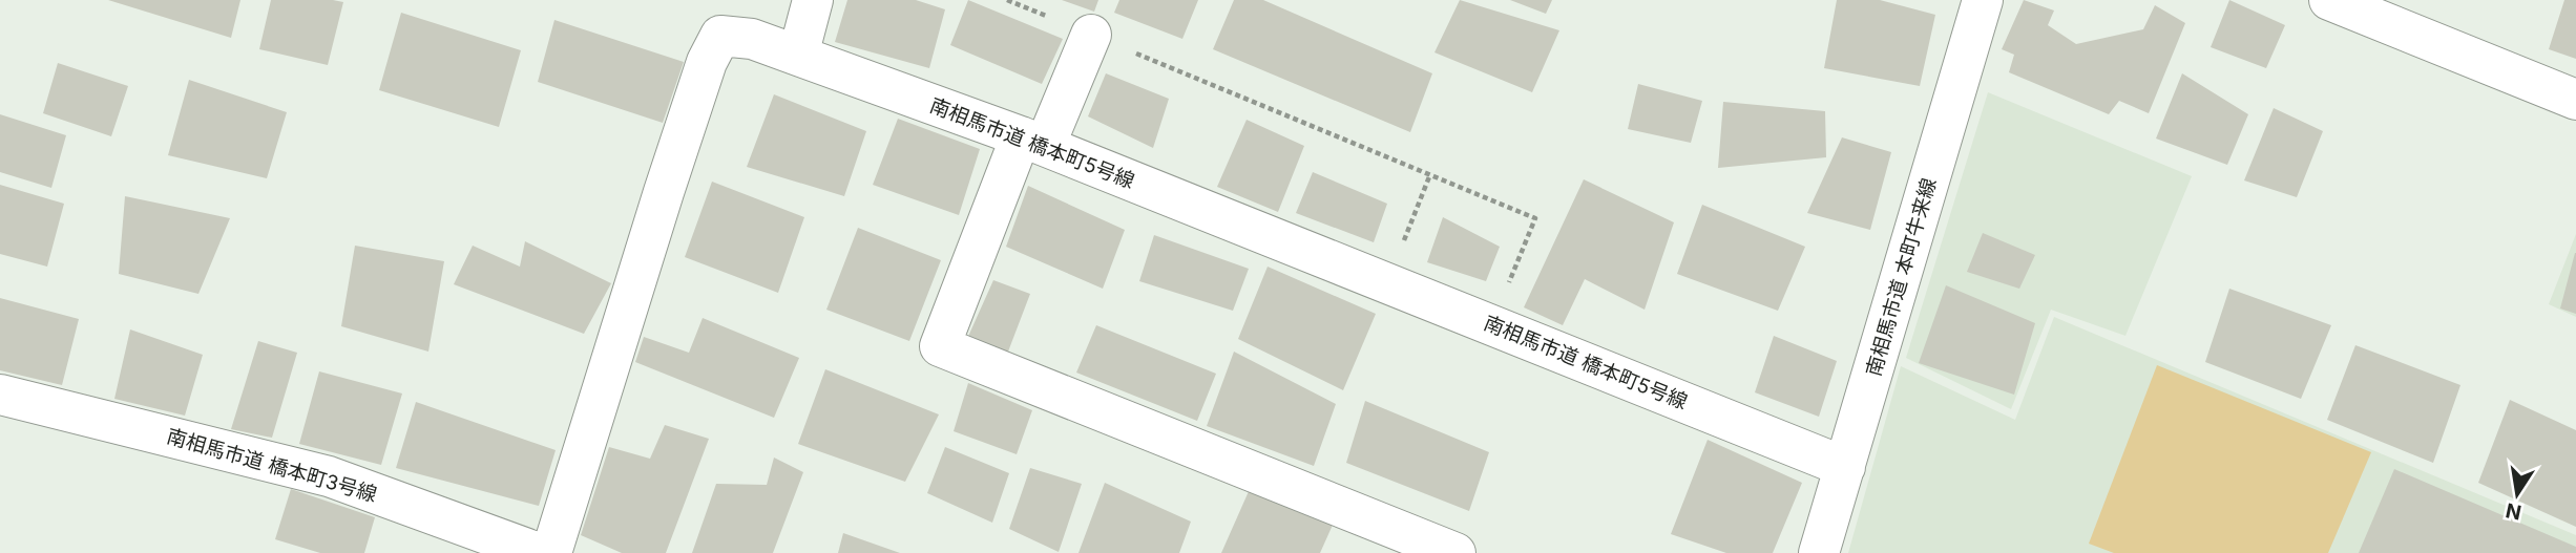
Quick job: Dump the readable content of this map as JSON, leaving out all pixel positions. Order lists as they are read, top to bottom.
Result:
{
  "streets": {
    "street": ["南相馬市道 橋本町5号線", "南相馬市道 本町牛来線", "南相馬市道 橋本町3号線"]
  },
  "crossings": [
    ["南相馬市道 橋本町5号線", "南相馬市道 本町牛来線"]
  ],
  "north": "bottom"
}
